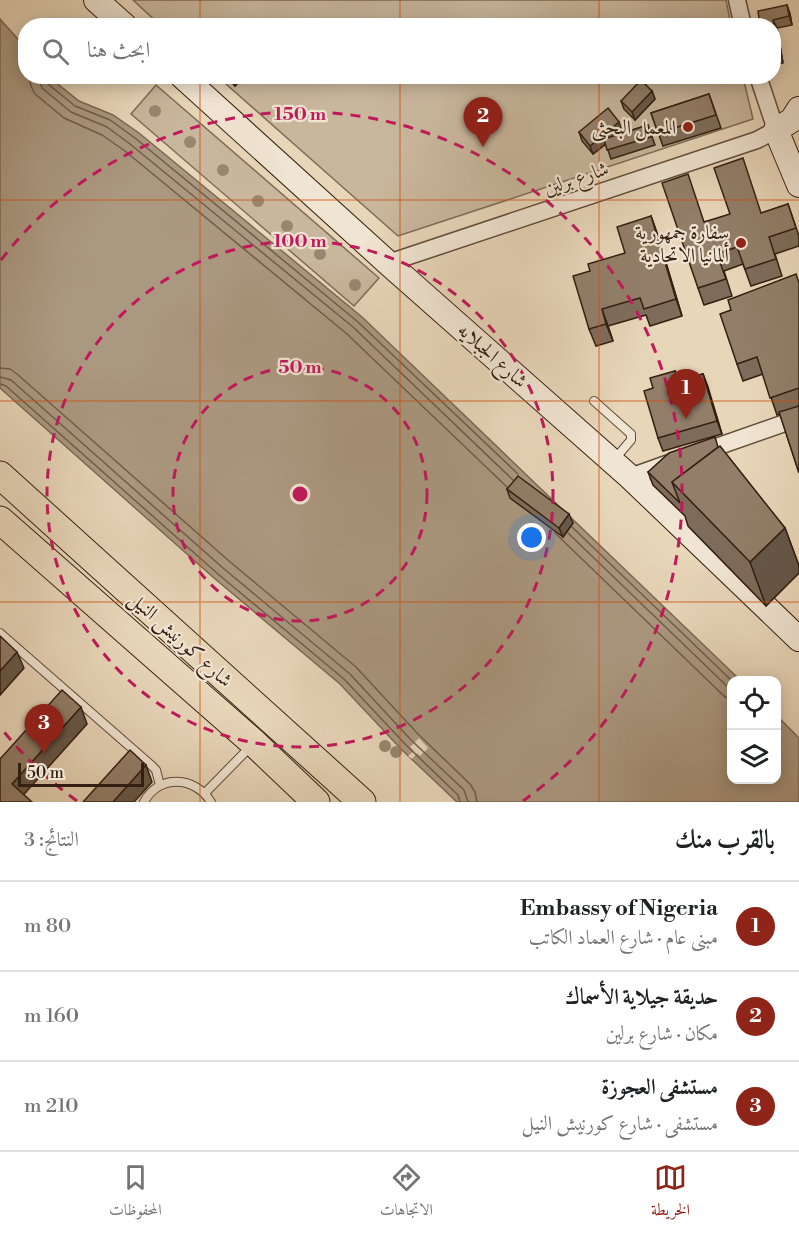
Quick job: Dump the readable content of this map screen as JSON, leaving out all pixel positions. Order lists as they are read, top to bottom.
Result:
{
  "streets": {
    "main road": ["شارع كورنيش النيل"],
    "street": ["شارع برلين", "شارع الجبلايه"]
  },
  "crossings": [
    ["شارع برلين", "شارع الجبلايه"]
  ],
  "places": ["المعمل البحثى", "سفارة جمهورية ألمانيا الاتحادية"],
  "scale_bar": "50 m",
  "page": {
    "search": "ابحث هنا",
    "pins": ["2", "1", "3"],
    "scale": "50 m",
    "heading": ["بالقرب منك", "النتائج: 3"],
    "list": [
      {
        "mark": "1",
        "name": "Embassy of Nigeria",
        "note": "مبنى عام · شارع العماد الكاتب",
        "value": "80 m"
      },
      {
        "mark": "2",
        "name": "حديقة جيلاية الأسماك",
        "note": "مكان · شارع برلين",
        "value": "160 m"
      },
      {
        "mark": "3",
        "name": "مستشفى العجوزة",
        "note": "مستشفى · شارع كورنيش النيل",
        "value": "210 m"
      }
    ],
    "nav": ["الخريطة", "الاتجاهات", "المحفوظات"]
  },
  "rings": ["150 m", "100 m", "50 m"]
}
